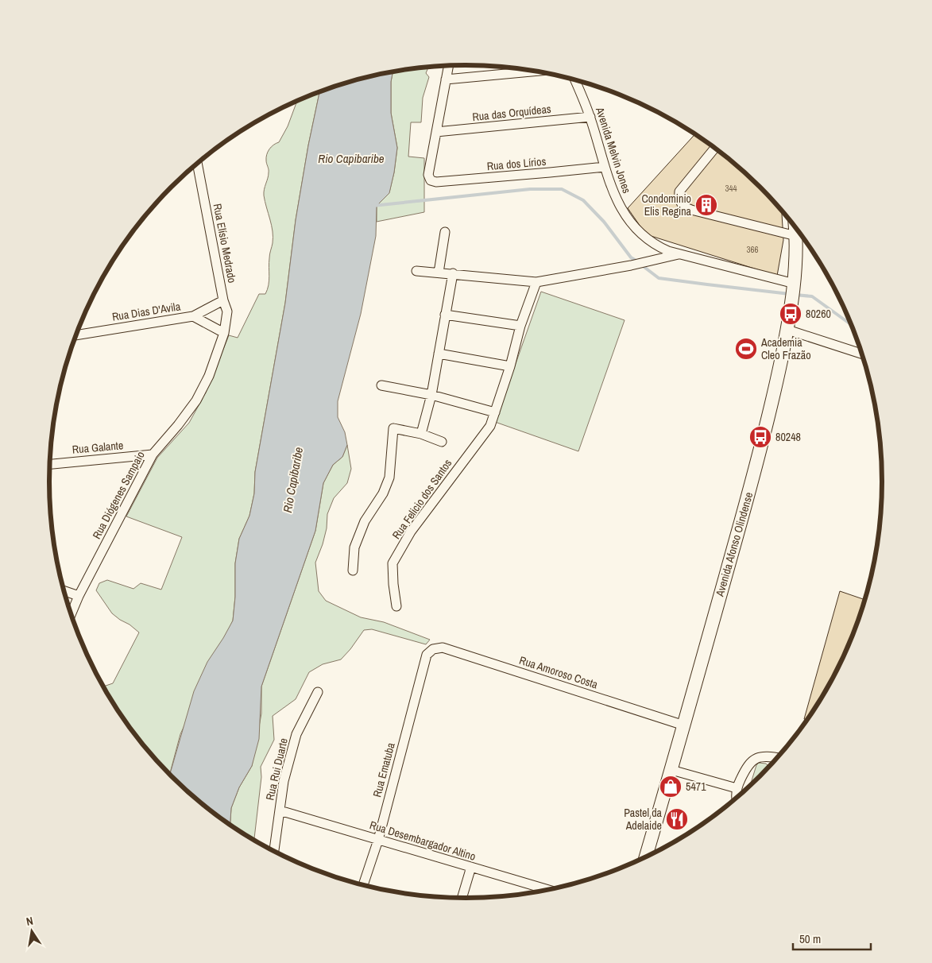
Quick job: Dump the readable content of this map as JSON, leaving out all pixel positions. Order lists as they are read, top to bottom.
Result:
{
  "streets": {
    "main road": ["Avenida Afonso Olindense"],
    "street": [
      "Rua das Orquídeas",
      "Avenida Melvin Jones",
      "Rua dos Lírios",
      "Rua Elísio Medrado",
      "Rua Dias D'Avila",
      "Rua Galante",
      "Rua Diógenes Sampaio",
      "Rua Felicio dos Santos",
      "Rua Amoroso Costa",
      "Rua Rui Duarte",
      "Rua Ematuba",
      "Rua Desembargador Altino"
    ]
  },
  "crossings": [
    ["Rua das Orquídeas", "Avenida Melvin Jones"],
    ["Rua das Orquídeas", "Rua dos Lírios"],
    ["Avenida Melvin Jones", "Rua dos Lírios"],
    ["Avenida Melvin Jones", "Avenida Afonso Olindense"],
    ["Rua Elísio Medrado", "Rua Dias D'Avila"],
    ["Rua Elísio Medrado", "Rua Diógenes Sampaio"],
    ["Rua Galante", "Rua Diógenes Sampaio"],
    ["Avenida Afonso Olindense", "Rua Amoroso Costa"],
    ["Rua Amoroso Costa", "Rua Ematuba"],
    ["Rua Rui Duarte", "Rua Desembargador Altino"],
    ["Rua Ematuba", "Rua Desembargador Altino"]
  ],
  "water": ["Rio Capibaribe"],
  "places": {
    "building": ["Condominio Elis Regina"],
    "bus stop": ["80260", "80248"],
    "sports": ["Academia Cleo Frazão"],
    "shop": ["5471"],
    "restaurant": ["Pastel da Adelaide"]
  },
  "house_numbers": ["344", "366"],
  "scale_bar": "50 m",
  "north": "top"
}
